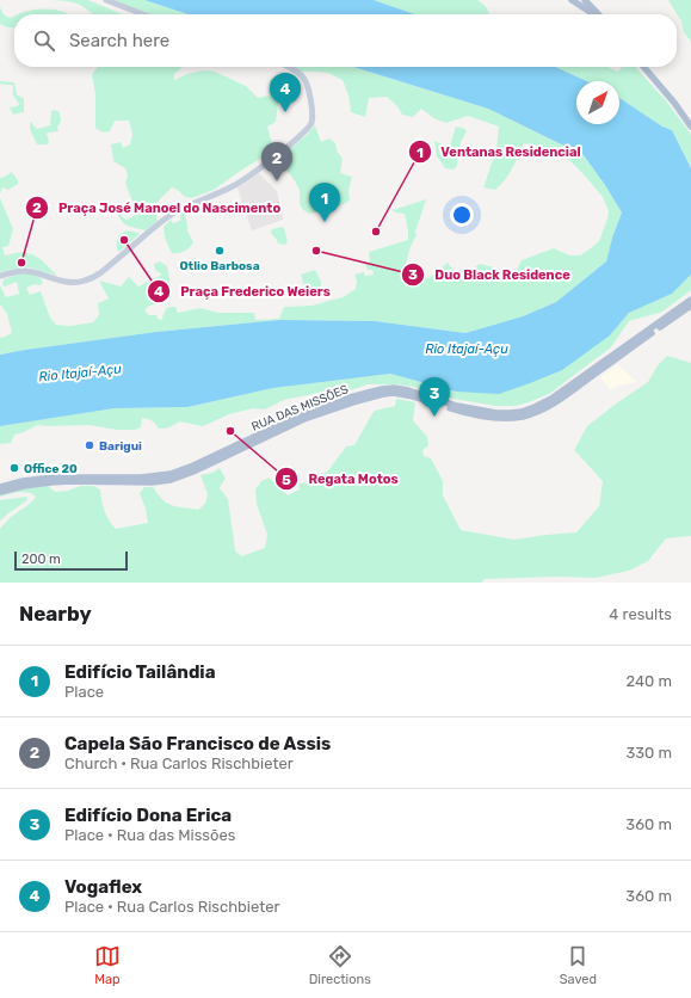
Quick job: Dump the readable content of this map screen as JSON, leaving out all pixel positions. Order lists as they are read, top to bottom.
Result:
{
  "streets": {
    "main road": ["RUA DAS MISSÕES"]
  },
  "water": ["Rio Itajaí-Açu"],
  "places": [
    "Ventanas Residencial",
    "Praça Frederico Weiers",
    "Otlio Barbosa",
    "Duo Black Residence",
    "Praça José Manoel do Nascimento",
    "Regata Motos",
    "Barigui",
    "Office 20"
  ],
  "scale_bar": "200 m",
  "north": "top right",
  "page": {
    "search": "Search here",
    "pins": [
      "4",
      "2",
      "1",
      "3"
    ],
    "scale": "200 m",
    "heading": ["Nearby", "4 results"],
    "list": [
      {
        "mark": "1",
        "name": "Edifício Tailândia",
        "note": "Place",
        "value": "240 m"
      },
      {
        "mark": "2",
        "name": "Capela São Francisco de Assis",
        "note": "Church · Rua Carlos Rischbieter",
        "value": "330 m"
      },
      {
        "mark": "3",
        "name": "Edifício Dona Erica",
        "note": "Place · Rua das Missões",
        "value": "360 m"
      },
      {
        "mark": "4",
        "name": "Vogaflex",
        "note": "Place · Rua Carlos Rischbieter",
        "value": "360 m"
      }
    ],
    "nav": ["Map", "Directions", "Saved"]
  }
}
